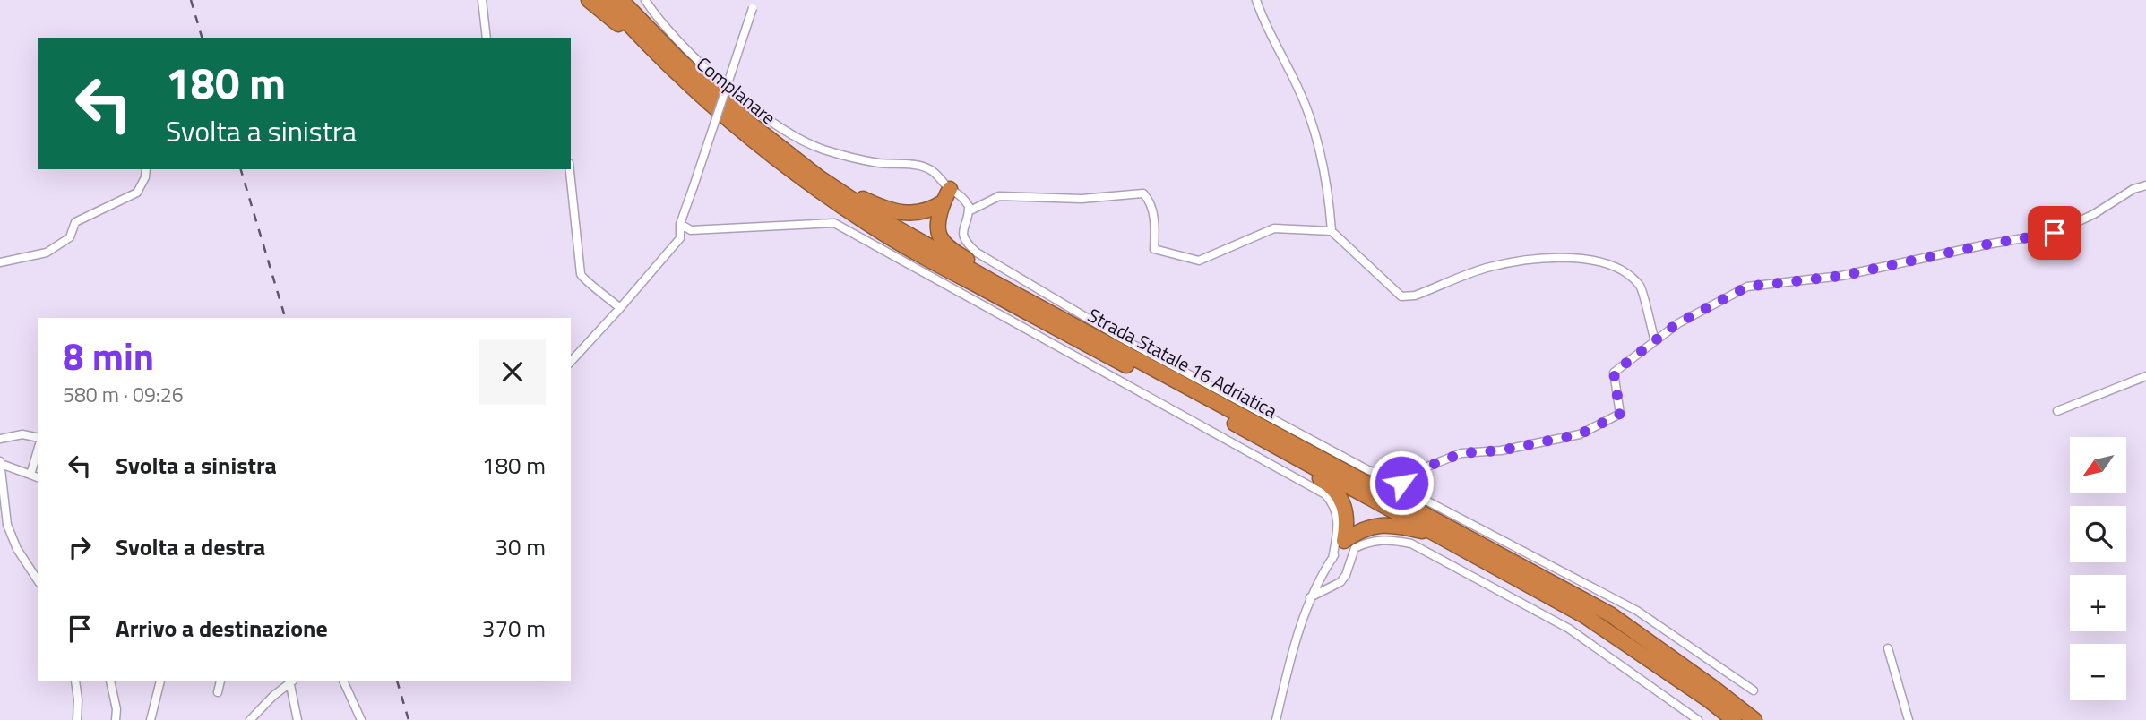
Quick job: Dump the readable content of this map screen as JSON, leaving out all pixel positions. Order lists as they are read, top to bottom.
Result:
{
  "streets": {
    "highway": ["Strada Statale 16 Adriatica"],
    "street": ["Complanare"]
  },
  "north": "bottom left",
  "page": {
    "turn": ["180 m", "Svolta a sinistra"],
    "heading": ["8 min", "580 m · 09:26"],
    "list": [
      {
        "name": "Svolta a sinistra",
        "value": "180 m"
      },
      {
        "name": "Svolta a destra",
        "value": "30 m"
      },
      {
        "name": "Arrivo a destinazione",
        "value": "370 m"
      }
    ],
    "map_buttons": ["+", "−"]
  }
}
